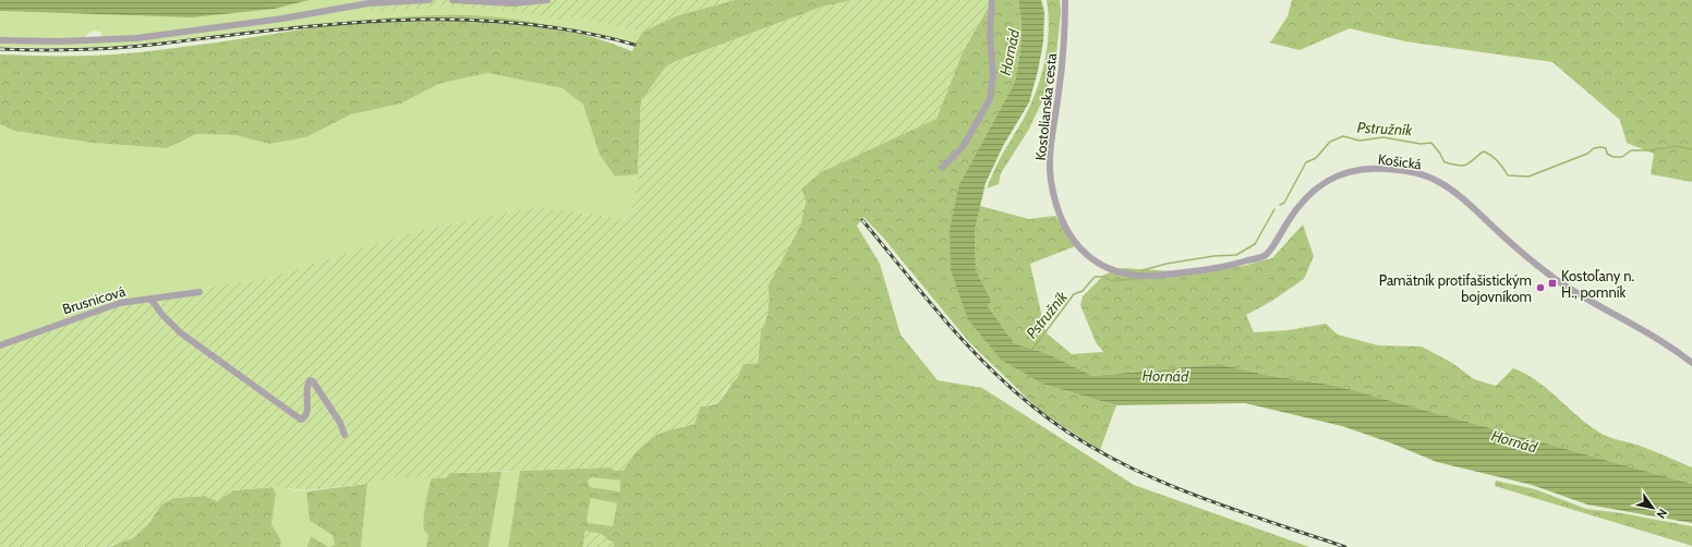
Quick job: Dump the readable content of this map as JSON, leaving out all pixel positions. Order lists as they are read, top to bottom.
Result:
{
  "streets": {
    "street": ["Kostolianska cesta", "Košická", "Brusnicová"]
  },
  "crossings": [
    ["Kostolianska cesta", "Košická"]
  ],
  "water": ["Hornád", "Pstružník"],
  "places": {
    "transit": ["Kostoľany n. H., pomník"],
    "other": ["Pamätník protifašistickým bojovníkom"]
  },
  "north": "bottom right"
}
